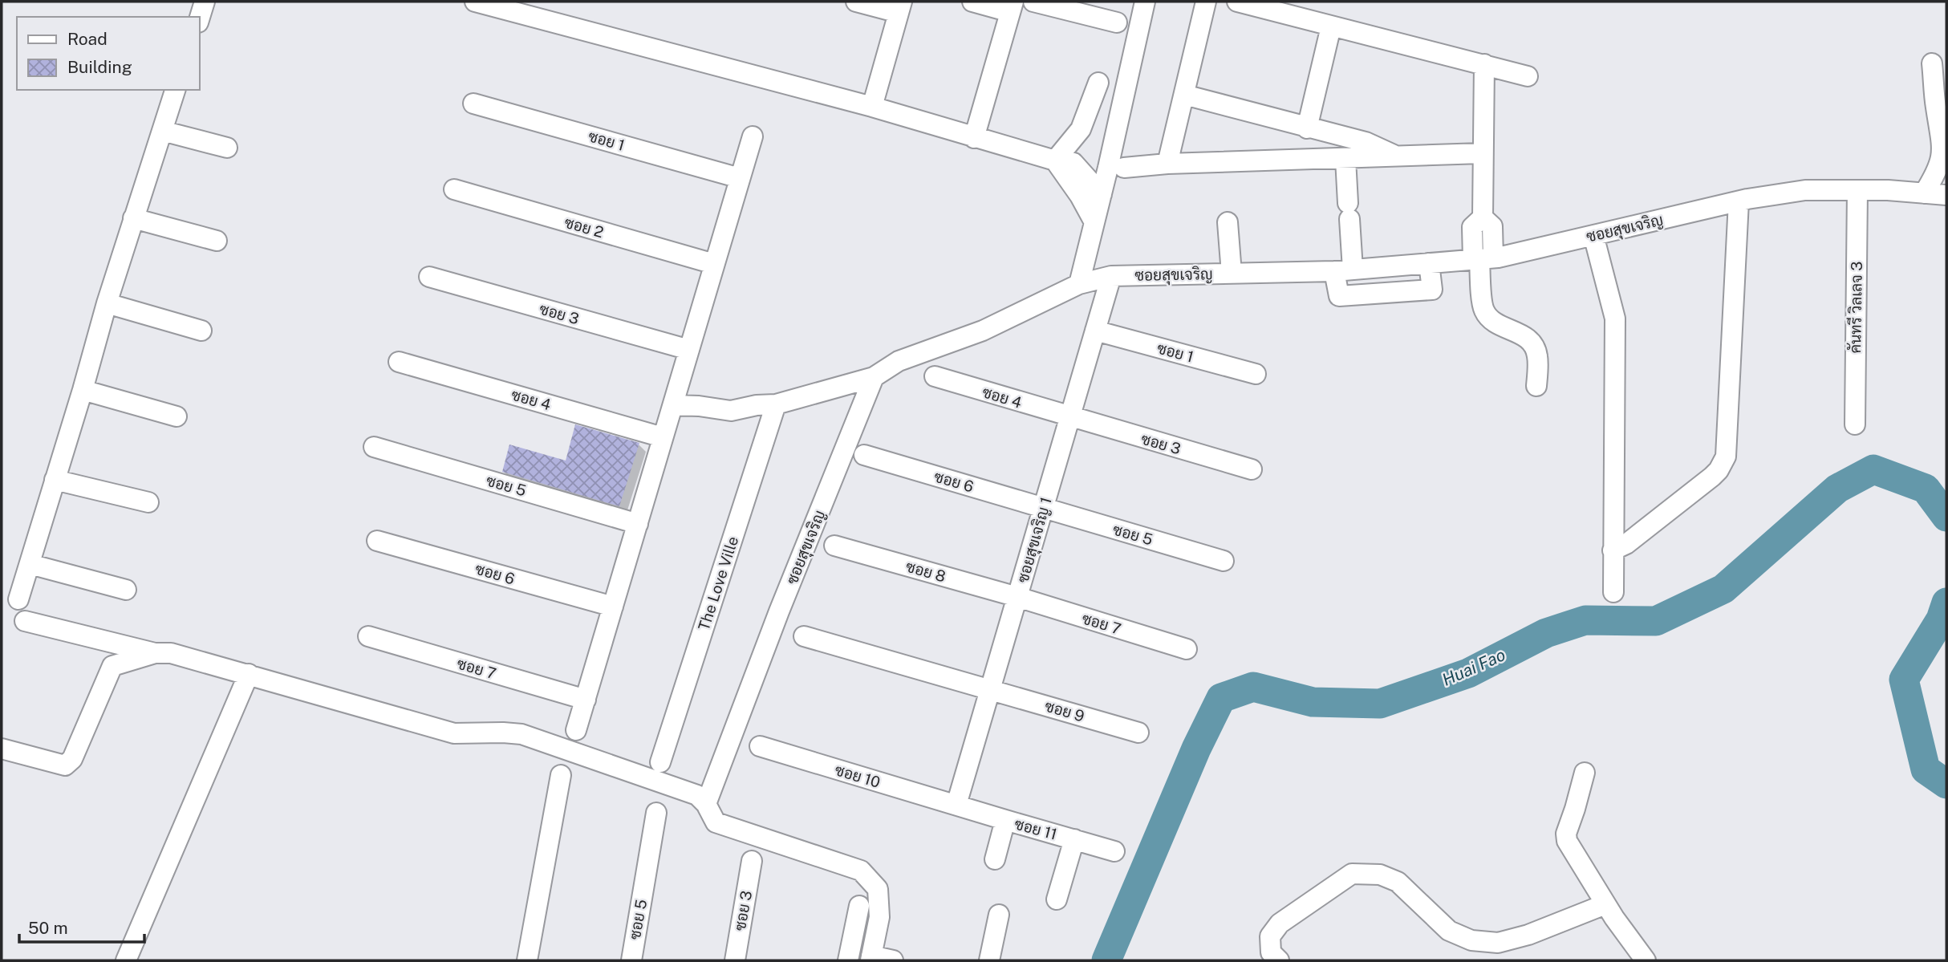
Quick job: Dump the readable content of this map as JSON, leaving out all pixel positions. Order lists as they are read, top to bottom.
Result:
{
  "streets": {
    "street": [
      "ซอย 1",
      "ซอย 2",
      "ซอยสุขเจริญ",
      "คันทรี วิลเลจ 3",
      "ซอย 3",
      "ซอย 4",
      "ซอย 6",
      "ซอย 5",
      "ซอยสุขเจริญ 1",
      "ซอย 8",
      "The Love Ville",
      "ซอย 7",
      "ซอย 9",
      "ซอย 10",
      "ซอย 11"
    ]
  },
  "crossings": [
    ["ซอย 1", "ซอยสุขเจริญ 1"],
    ["ซอยสุขเจริญ", "คันทรี วิลเลจ 3"],
    ["ซอยสุขเจริญ", "ซอยสุขเจริญ 1"],
    ["ซอย 3", "ซอย 4"],
    ["ซอย 3", "ซอยสุขเจริญ 1"],
    ["ซอย 4", "ซอยสุขเจริญ 1"],
    ["ซอย 6", "ซอย 5"],
    ["ซอย 6", "ซอยสุขเจริญ 1"],
    ["ซอย 5", "ซอยสุขเจริญ 1"],
    ["ซอยสุขเจริญ 1", "ซอย 8"],
    ["ซอยสุขเจริญ 1", "ซอย 7"],
    ["ซอยสุขเจริญ 1", "ซอย 9"],
    ["ซอยสุขเจริญ 1", "ซอย 10"],
    ["ซอยสุขเจริญ 1", "ซอย 11"],
    ["ซอย 8", "ซอย 7"],
    ["ซอย 10", "ซอย 11"]
  ],
  "water": ["Huai Fao"],
  "legend": ["Road", "Building"],
  "scale_bar": "50 m"
}
